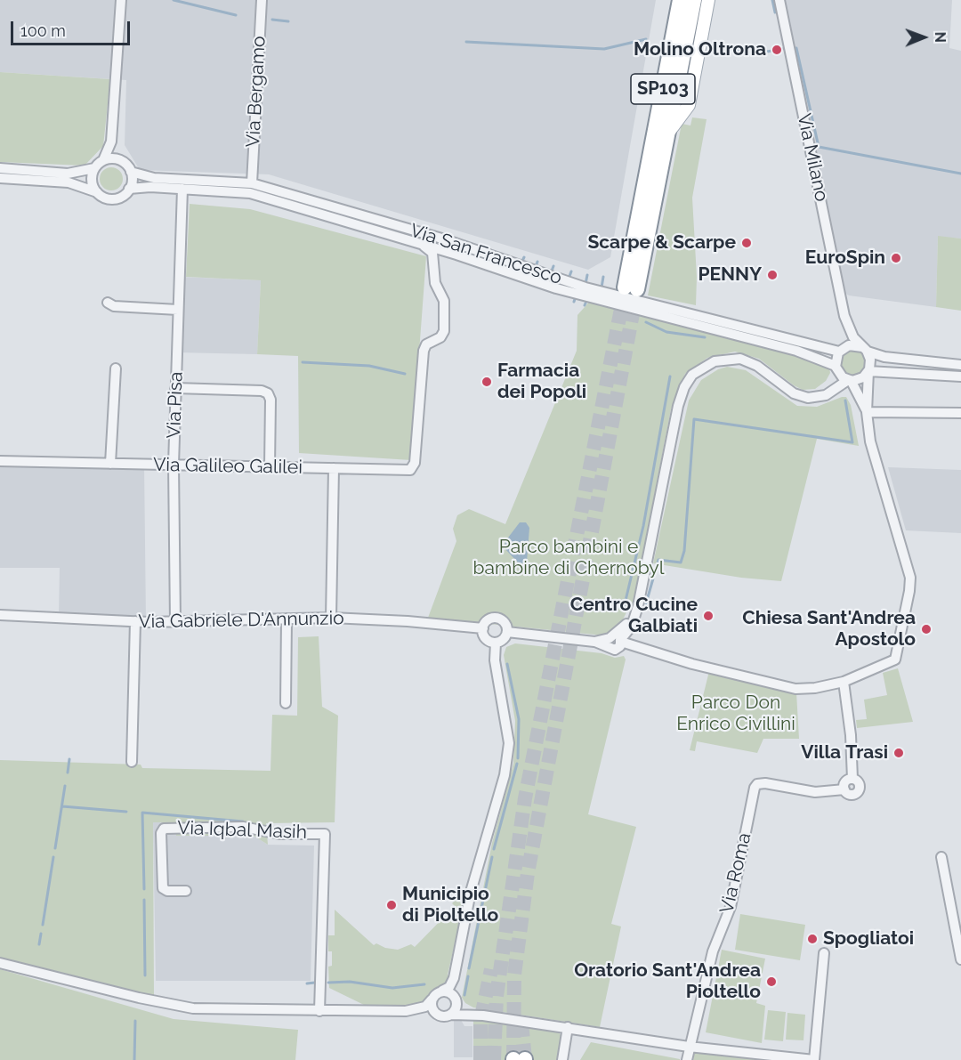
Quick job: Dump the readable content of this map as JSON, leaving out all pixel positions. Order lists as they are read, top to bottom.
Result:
{
  "streets": {
    "highway": ["SP103"],
    "street": [
      "Via Bergamo",
      "Via Milano",
      "Via San Francesco",
      "Via Pisa",
      "Via Galileo Galilei",
      "Via Gabriele D'Annunzio",
      "Via Iqbal Masih",
      "Via Roma"
    ]
  },
  "crossings": [
    ["Via Bergamo", "Via San Francesco"],
    ["Via Milano", "Via San Francesco"],
    ["Via San Francesco", "Via Pisa"],
    ["Via Pisa", "Via Galileo Galilei"],
    ["Via Pisa", "Via Gabriele D'Annunzio"],
    ["Via Gabriele D'Annunzio", "Via Roma"]
  ],
  "parks": ["Parco bambini e bambine di Chernobyl", "Parco Don Enrico Civillini"],
  "places": [
    "Molino Oltrona",
    "Scarpe & Scarpe",
    "EuroSpin",
    "PENNY",
    "Farmacia dei Popoli",
    "Centro Cucine Galbiati",
    "Chiesa Sant'Andrea Apostolo",
    "Villa Trasi",
    "Municipio di Pioltello",
    "Spogliatoi",
    "Oratorio Sant'Andrea Pioltello"
  ],
  "scale_bar": "100 m",
  "north": "right"
}
